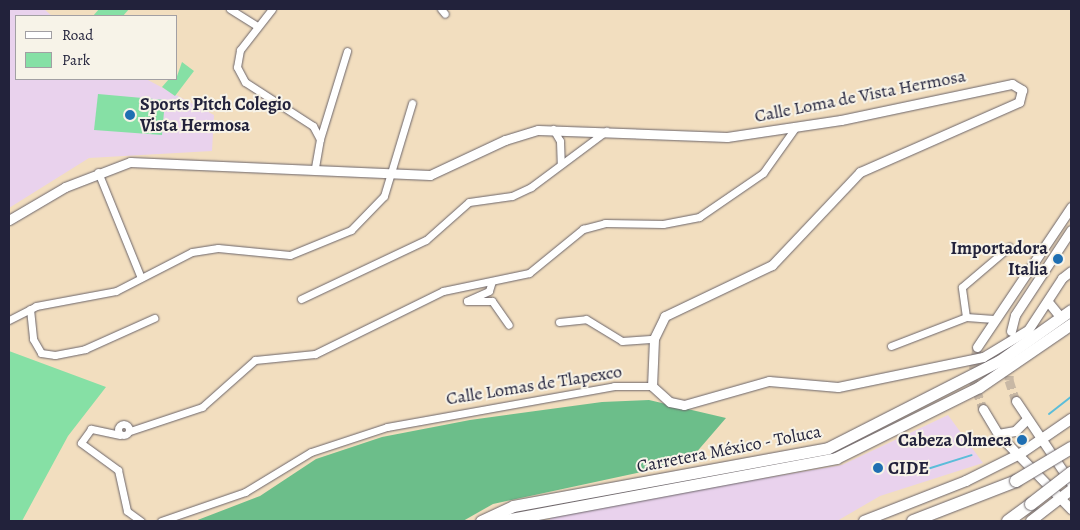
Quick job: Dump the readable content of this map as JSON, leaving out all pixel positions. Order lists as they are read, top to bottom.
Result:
{
  "streets": {
    "main road": ["Carretera México - Toluca"],
    "street": ["Calle Loma de Vista Hermosa", "Calle Lomas de Tlapexco"]
  },
  "crossings": [
    ["Calle Loma de Vista Hermosa", "Calle Lomas de Tlapexco"]
  ],
  "places": [
    "Sports Pitch Colegio Vista Hermosa",
    "Importadora Italia",
    "Cabeza Olmeca",
    "CIDE"
  ],
  "legend": ["Road", "Park"]
}
